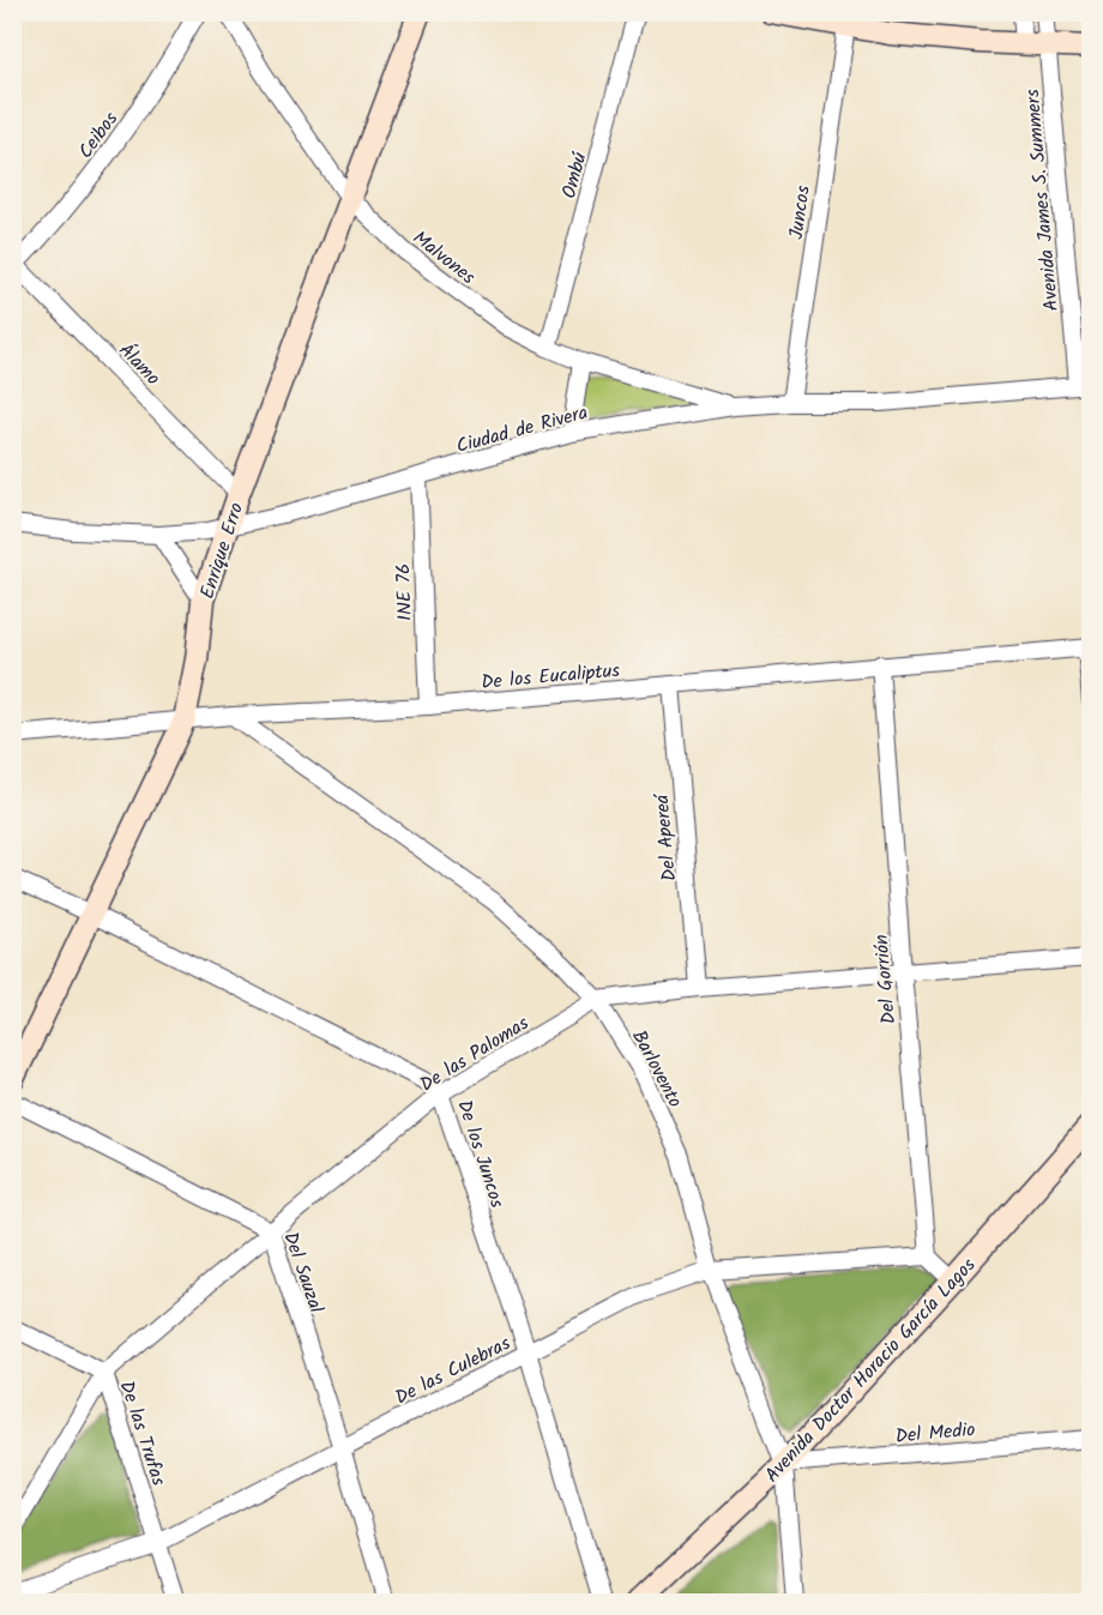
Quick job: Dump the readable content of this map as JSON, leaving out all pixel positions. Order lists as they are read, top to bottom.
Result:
{
  "streets": {
    "street": [
      "Ceibos",
      "Ombú",
      "Avenida James S. Summers",
      "Juncos",
      "Malvones",
      "Álamo",
      "Ciudad de Rivera",
      "Enrique Erro",
      "INE 76",
      "De los Eucaliptus",
      "Del Apereá",
      "Del Gorrión",
      "De las Palomas",
      "Barlovento",
      "De los Juncos",
      "Del Sauzal",
      "De las Culebras",
      "Avenida Doctor Horacio García Lagos",
      "Del Medio",
      "De las Trufas"
    ]
  },
  "crossings": [
    ["Ceibos", "Álamo"],
    ["Ombú", "Malvones"],
    ["Avenida James S. Summers", "Ciudad de Rivera"],
    ["Juncos", "Ciudad de Rivera"],
    ["Malvones", "Ciudad de Rivera"],
    ["Malvones", "Enrique Erro"],
    ["Álamo", "Enrique Erro"],
    ["Ciudad de Rivera", "Enrique Erro"],
    ["Ciudad de Rivera", "INE 76"],
    ["Enrique Erro", "De los Eucaliptus"],
    ["Enrique Erro", "De los Juncos"],
    ["INE 76", "De los Eucaliptus"],
    ["De los Eucaliptus", "Del Apereá"],
    ["De los Eucaliptus", "Del Gorrión"],
    ["De los Eucaliptus", "Barlovento"],
    ["Del Apereá", "De las Palomas"],
    ["Del Gorrión", "De las Palomas"],
    ["Del Gorrión", "De las Culebras"],
    ["De las Palomas", "Barlovento"],
    ["De las Palomas", "De los Juncos"],
    ["De las Palomas", "Del Sauzal"],
    ["De las Palomas", "De las Trufas"],
    ["Barlovento", "De las Culebras"],
    ["Barlovento", "Avenida Doctor Horacio García Lagos"],
    ["Barlovento", "Del Medio"],
    ["De los Juncos", "De las Culebras"],
    ["Del Sauzal", "De las Culebras"],
    ["De las Culebras", "De las Trufas"],
    ["Avenida Doctor Horacio García Lagos", "Del Medio"]
  ]
}
